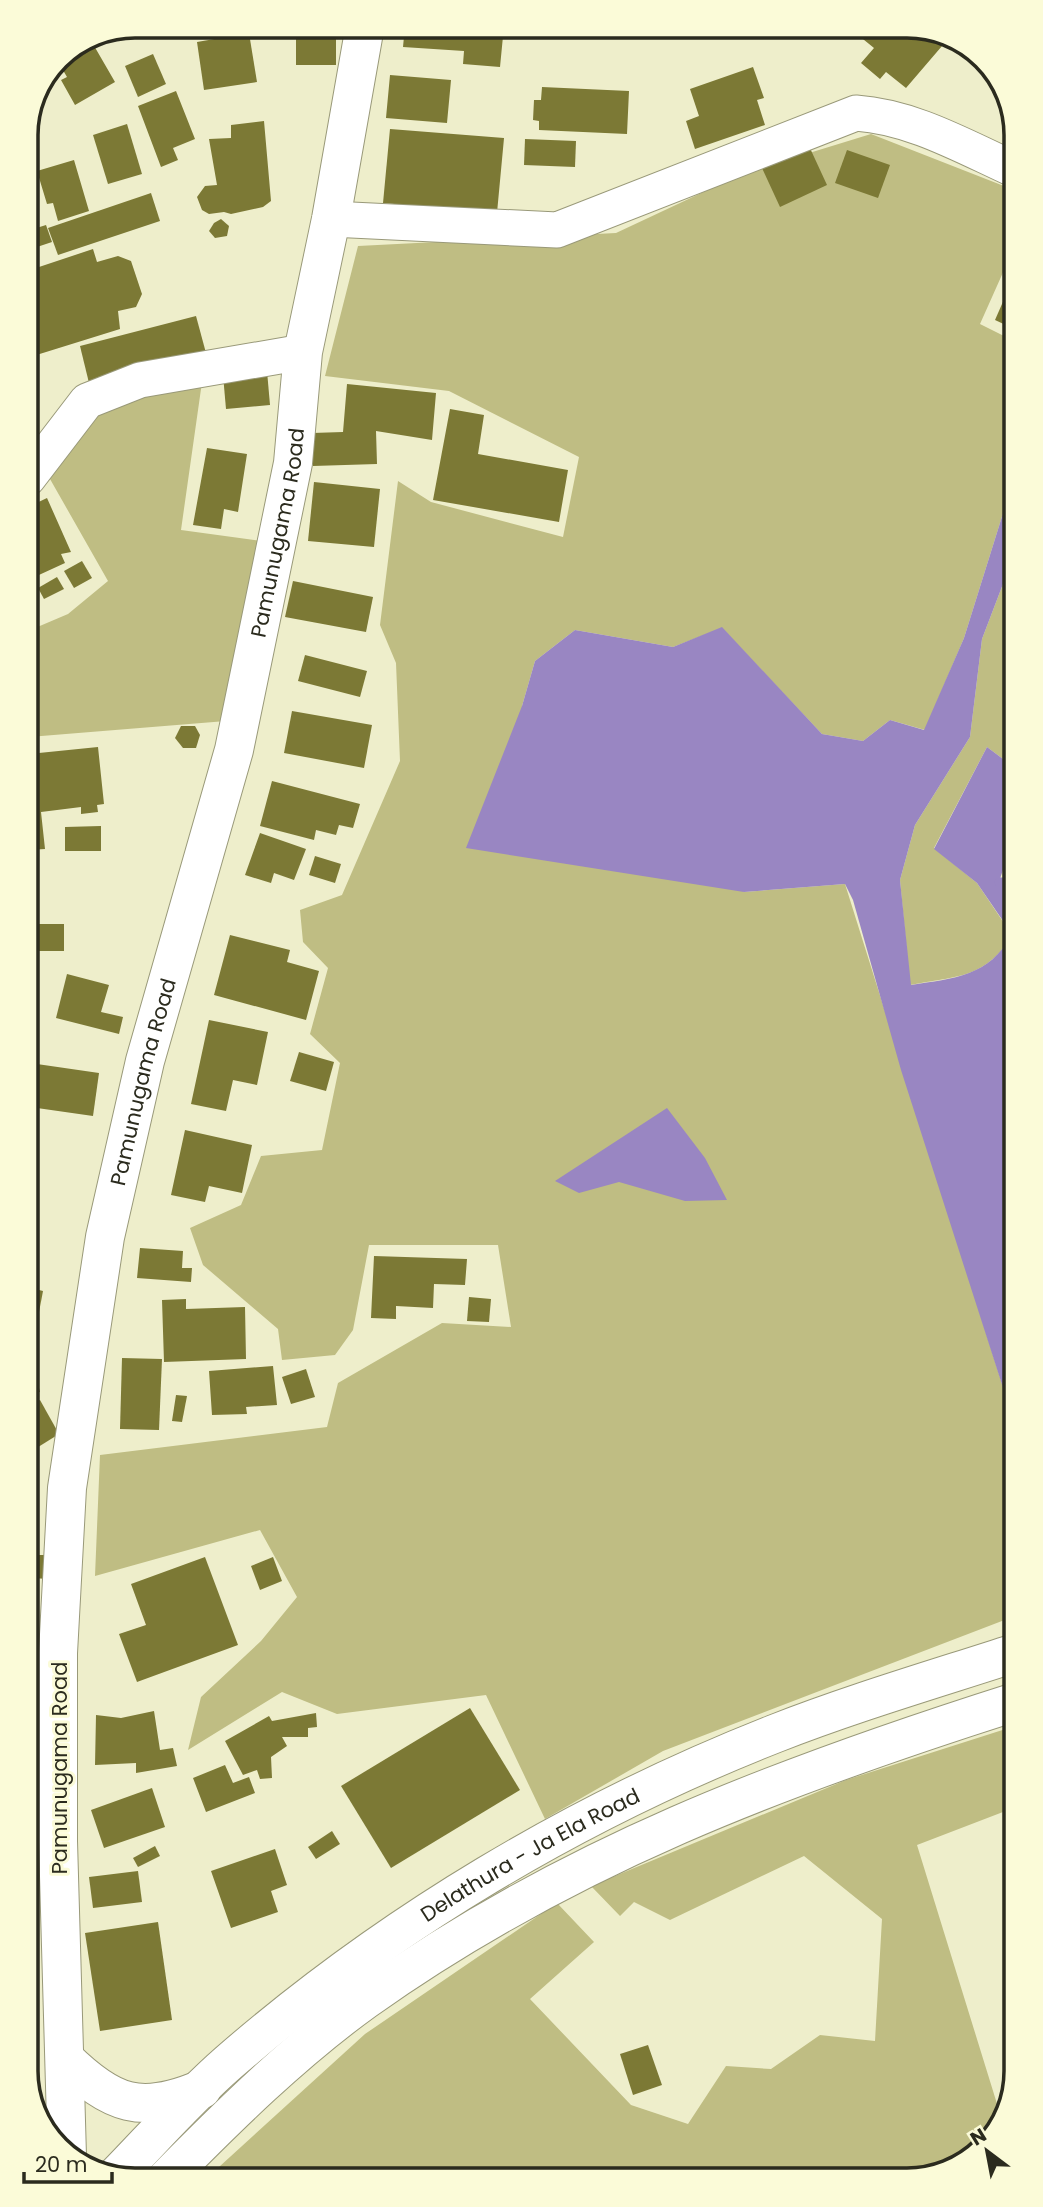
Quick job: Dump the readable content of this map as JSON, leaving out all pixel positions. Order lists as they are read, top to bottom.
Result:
{
  "streets": {
    "main road": ["Pamunugama Road", "Delathura - Ja Ela Road"]
  },
  "scale_bar": "20 m",
  "north": "top left"
}
